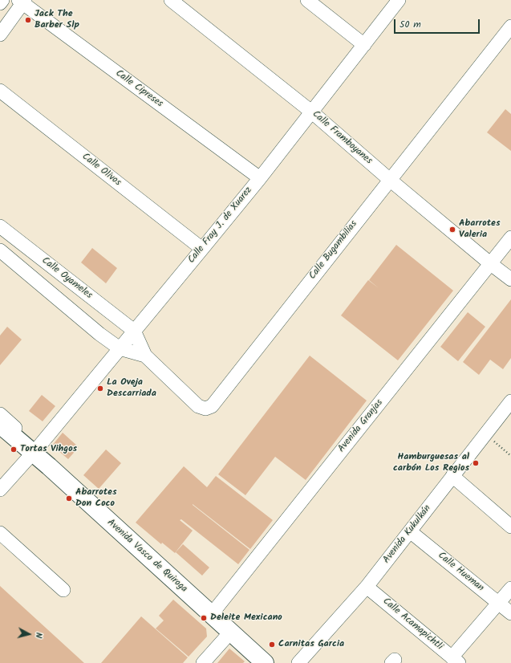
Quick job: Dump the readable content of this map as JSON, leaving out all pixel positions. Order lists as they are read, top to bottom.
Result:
{
  "streets": {
    "main road": ["Avenida Vasco de Quiroga"],
    "street": [
      "Calle Cipreses",
      "Calle Framboyanes",
      "Calle Olivos",
      "Calle Fray J. de Xuarez",
      "Calle Bugambilias",
      "Calle Oyameles",
      "Avenida Granjas",
      "Avenida Kukulkán",
      "Calle Hueman",
      "Calle Acamapichtli"
    ]
  },
  "crossings": [
    ["Calle Cipreses", "Calle Fray J. de Xuarez"],
    ["Calle Framboyanes", "Calle Fray J. de Xuarez"],
    ["Calle Framboyanes", "Calle Bugambilias"],
    ["Calle Framboyanes", "Avenida Granjas"],
    ["Calle Olivos", "Calle Fray J. de Xuarez"],
    ["Calle Fray J. de Xuarez", "Calle Bugambilias"],
    ["Calle Fray J. de Xuarez", "Calle Oyameles"],
    ["Calle Bugambilias", "Calle Oyameles"],
    ["Avenida Granjas", "Avenida Vasco de Quiroga"],
    ["Avenida Kukulkán", "Calle Hueman"],
    ["Avenida Kukulkán", "Calle Acamapichtli"]
  ],
  "places": [
    "Jack The Barber Slp",
    "Abarrotes Valeria",
    "La Oveja Descarriada",
    "Tortas Vihgos",
    "Hamburguesas al carbón Los Regios",
    "Abarrotes Don Coco",
    "Deleite Mexicano",
    "Carnitas Garcia"
  ],
  "scale_bar": "50 m",
  "north": "right"
}
